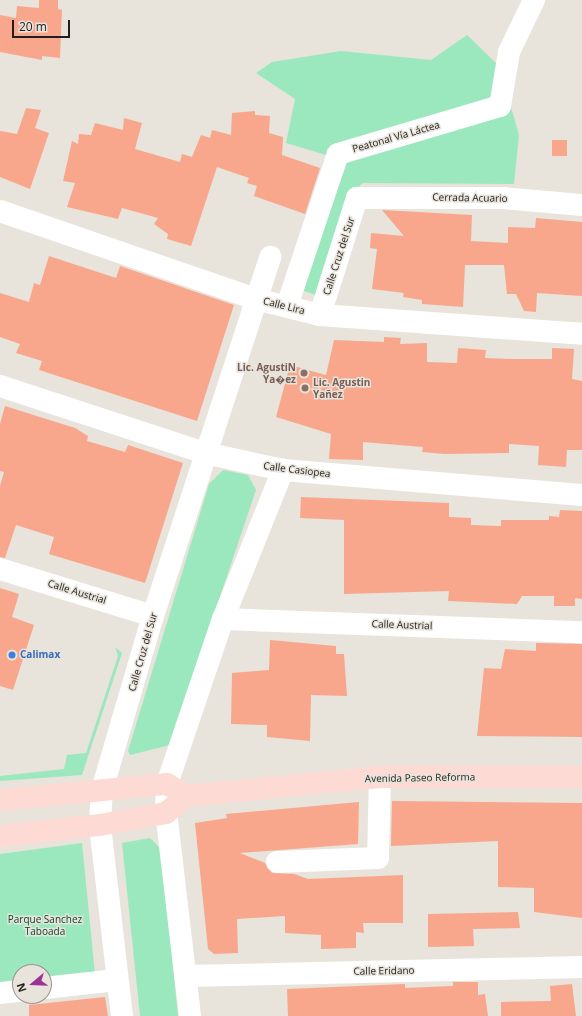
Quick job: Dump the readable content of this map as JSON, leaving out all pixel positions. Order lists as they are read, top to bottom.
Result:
{
  "streets": {
    "main road": ["Avenida Paseo Reforma"],
    "street": [
      "Peatonal Vía Láctea",
      "Cerrada Acuario",
      "Calle Cruz del Sur",
      "Calle Lira",
      "Calle Casiopea",
      "Calle Austrial",
      "Calle Eridano"
    ]
  },
  "crossings": [
    ["Peatonal Vía Láctea", "Calle Lira"],
    ["Cerrada Acuario", "Calle Cruz del Sur"],
    ["Calle Cruz del Sur", "Calle Lira"],
    ["Calle Cruz del Sur", "Calle Casiopea"],
    ["Calle Cruz del Sur", "Calle Austrial"]
  ],
  "parks": ["Parque Sanchez Taboada"],
  "places": ["Lic. AgustiN Ya�ez", "Lic. Agustin Yañez", "Calimax"],
  "scale_bar": "20 m",
  "north": "left"
}
